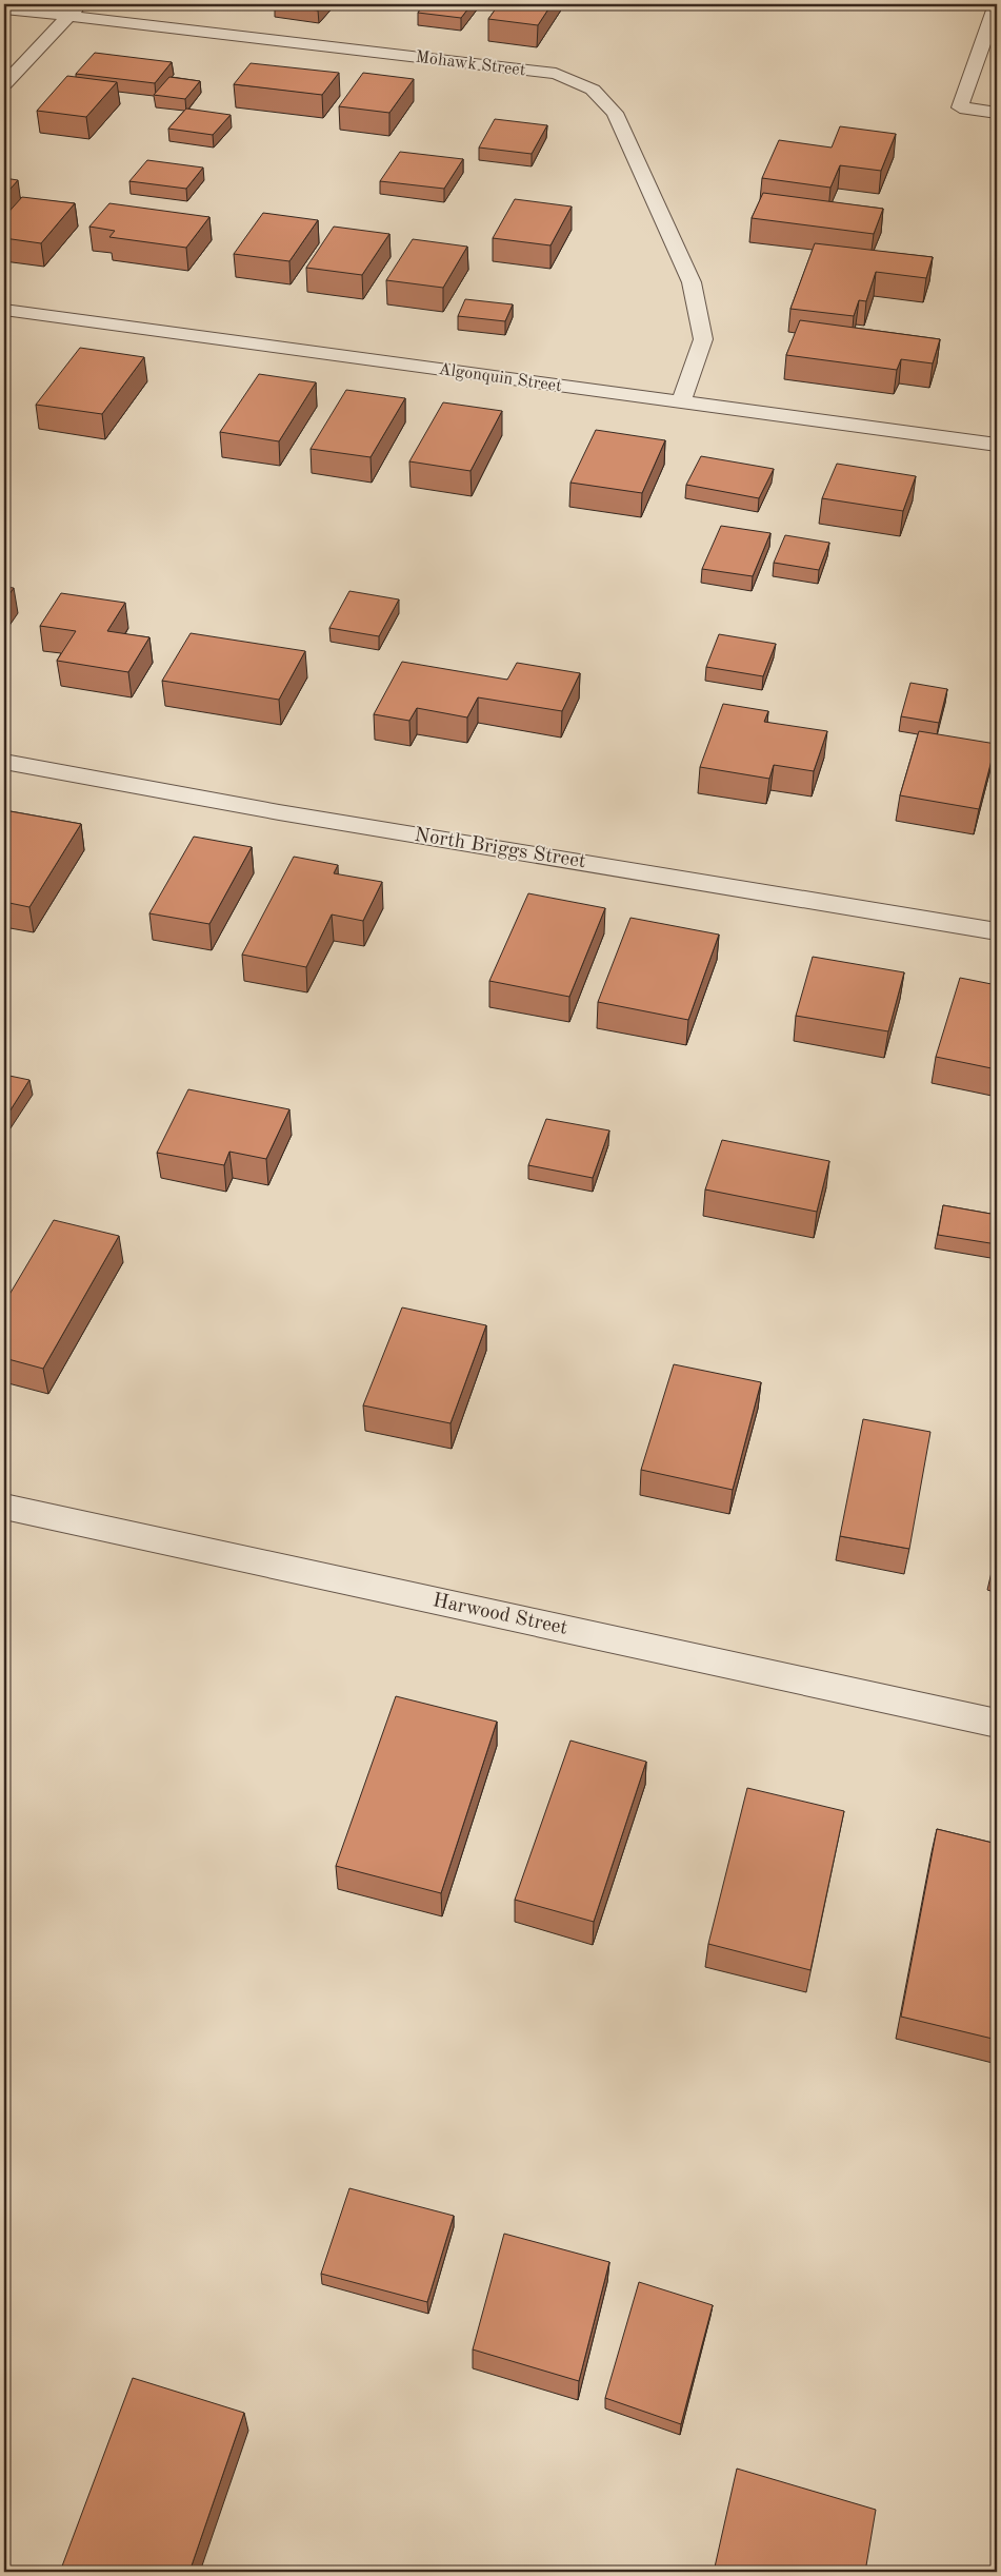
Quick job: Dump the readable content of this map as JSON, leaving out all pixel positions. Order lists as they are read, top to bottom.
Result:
{
  "streets": {
    "street": [
      "Mohawk Street",
      "Algonquin Street",
      "North Briggs Street",
      "Harwood Street"
    ]
  },
  "crossings": [
    ["Mohawk Street", "Algonquin Street"]
  ]
}
